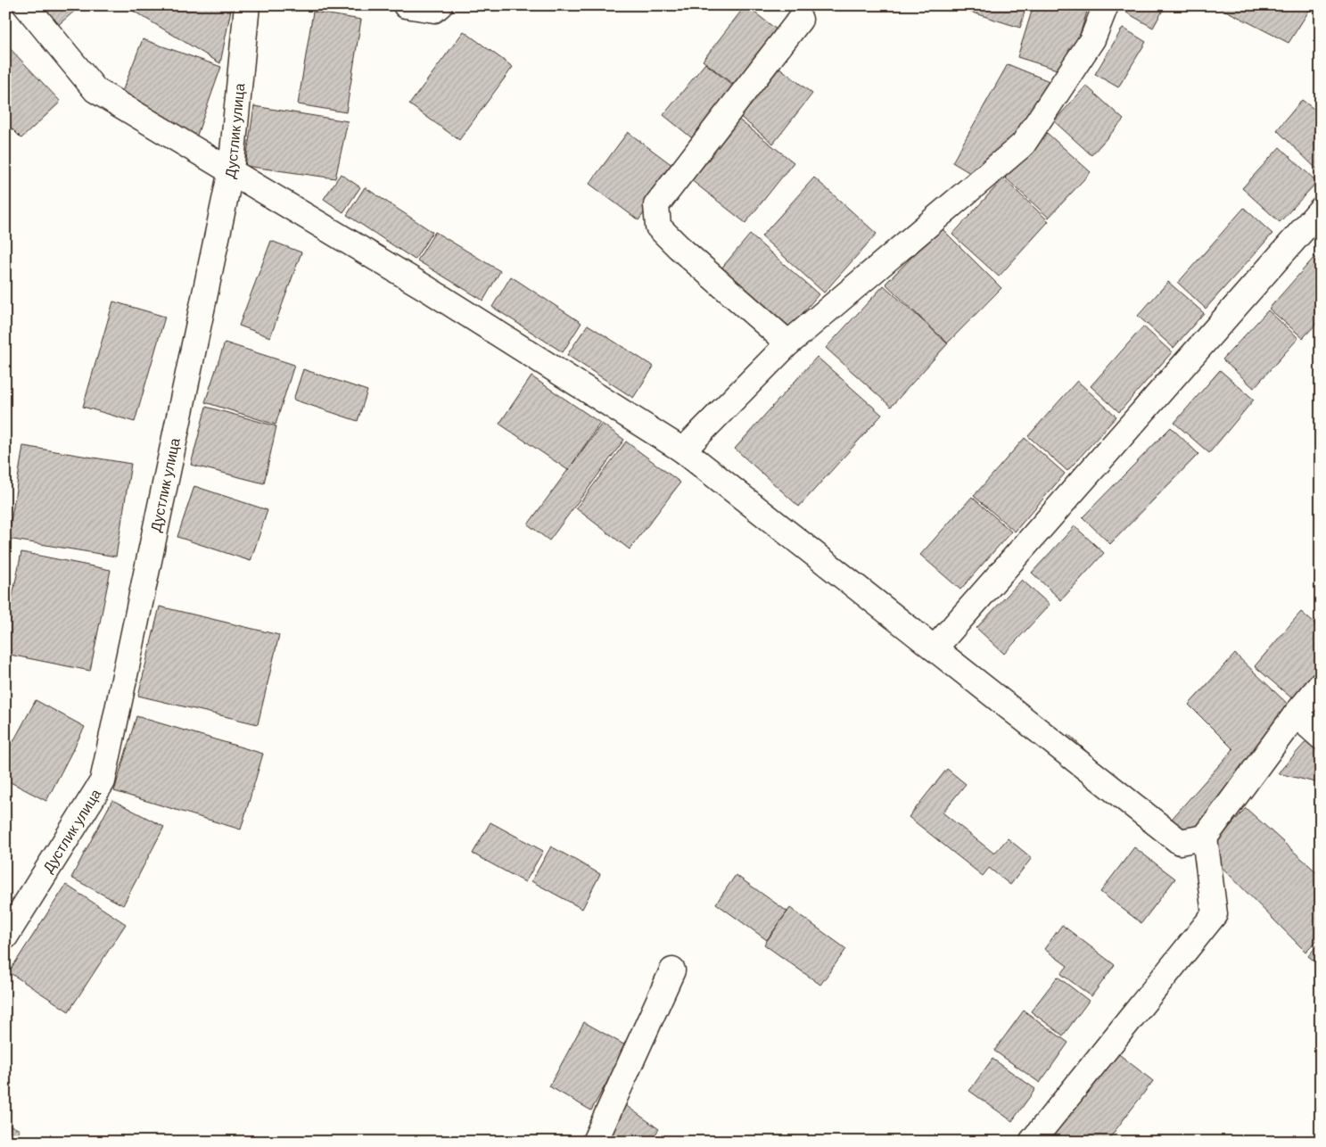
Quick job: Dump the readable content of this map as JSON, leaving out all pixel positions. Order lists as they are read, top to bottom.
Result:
{
  "streets": {
    "street": ["Дустлик улица"]
  }
}
